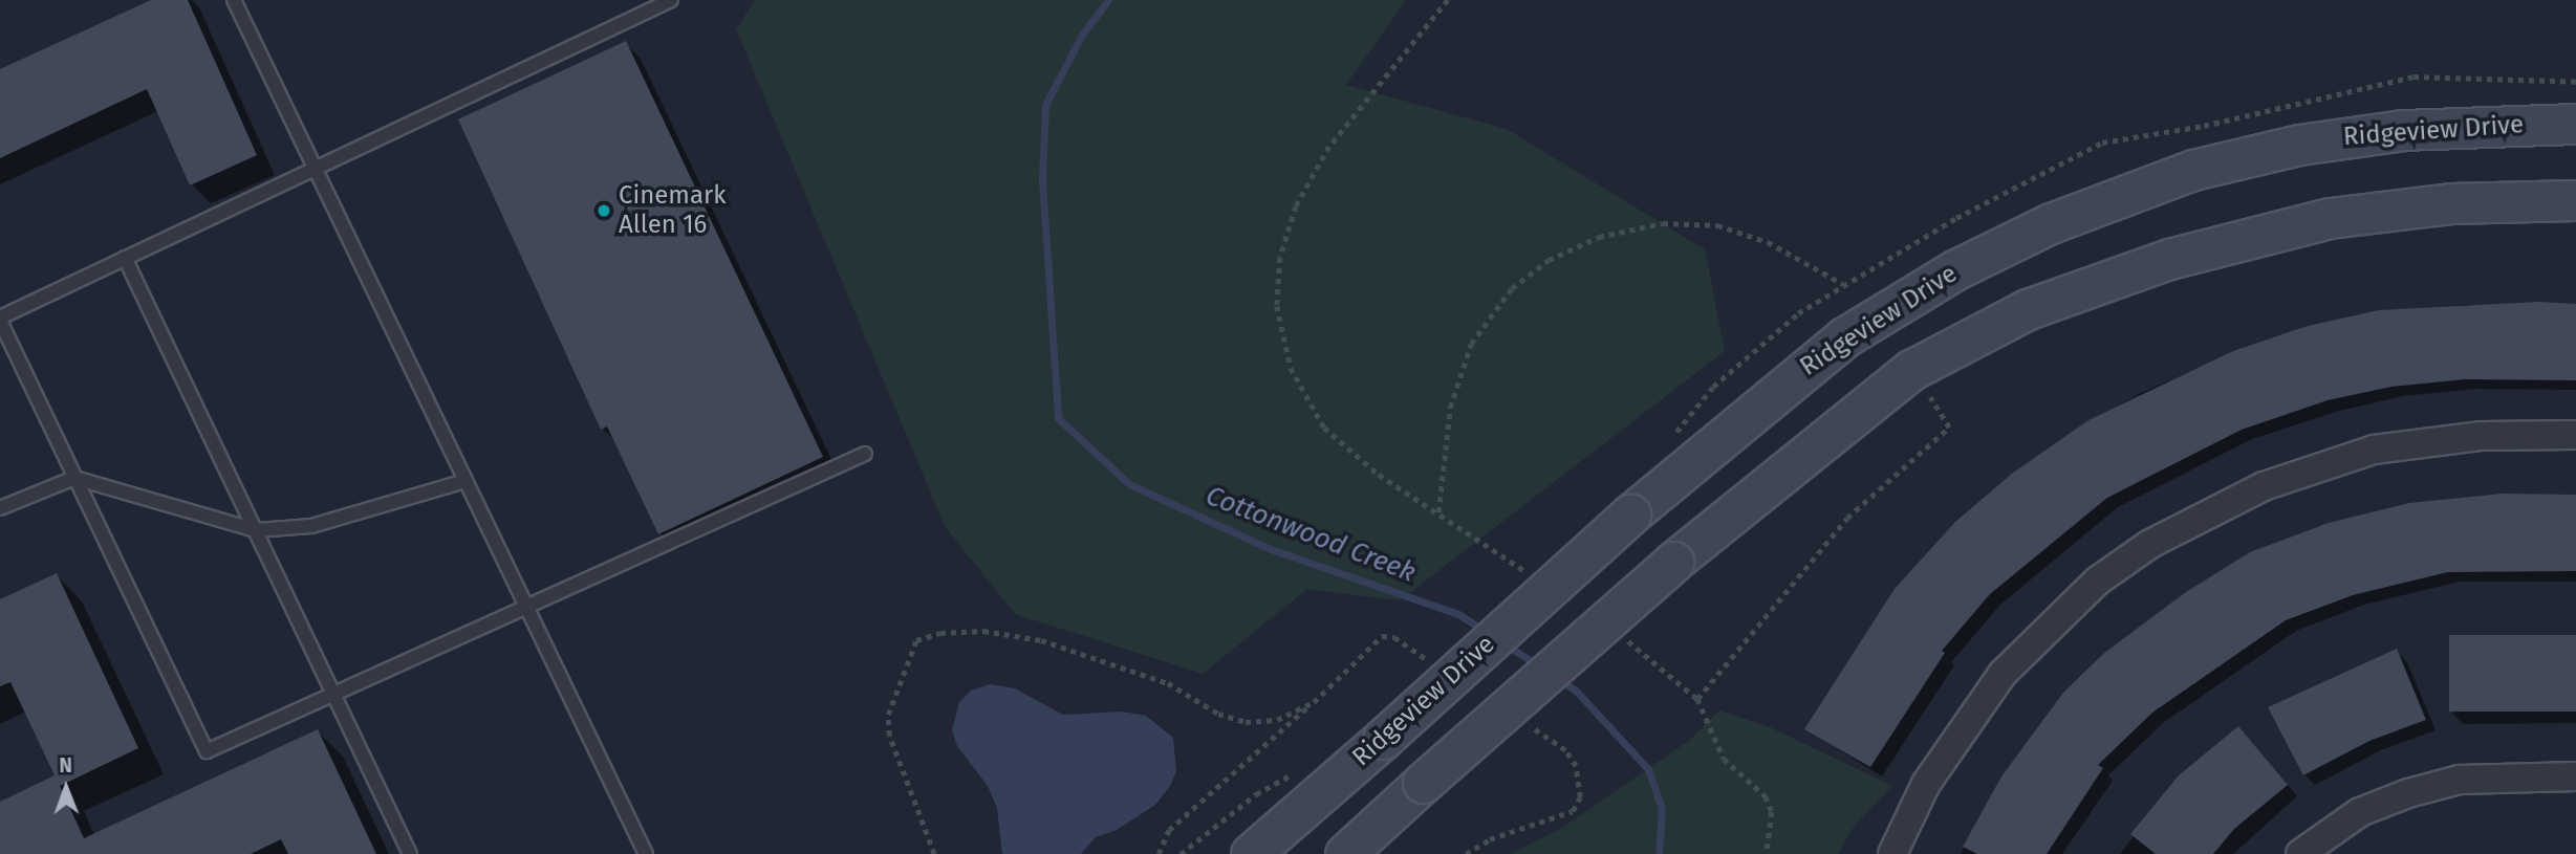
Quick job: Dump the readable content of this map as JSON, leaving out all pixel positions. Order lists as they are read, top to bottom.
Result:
{
  "streets": {
    "main road": ["Ridgeview Drive"]
  },
  "water": ["Cottonwood Creek"],
  "places": ["Cinemark Allen 16"],
  "north": "top"
}
